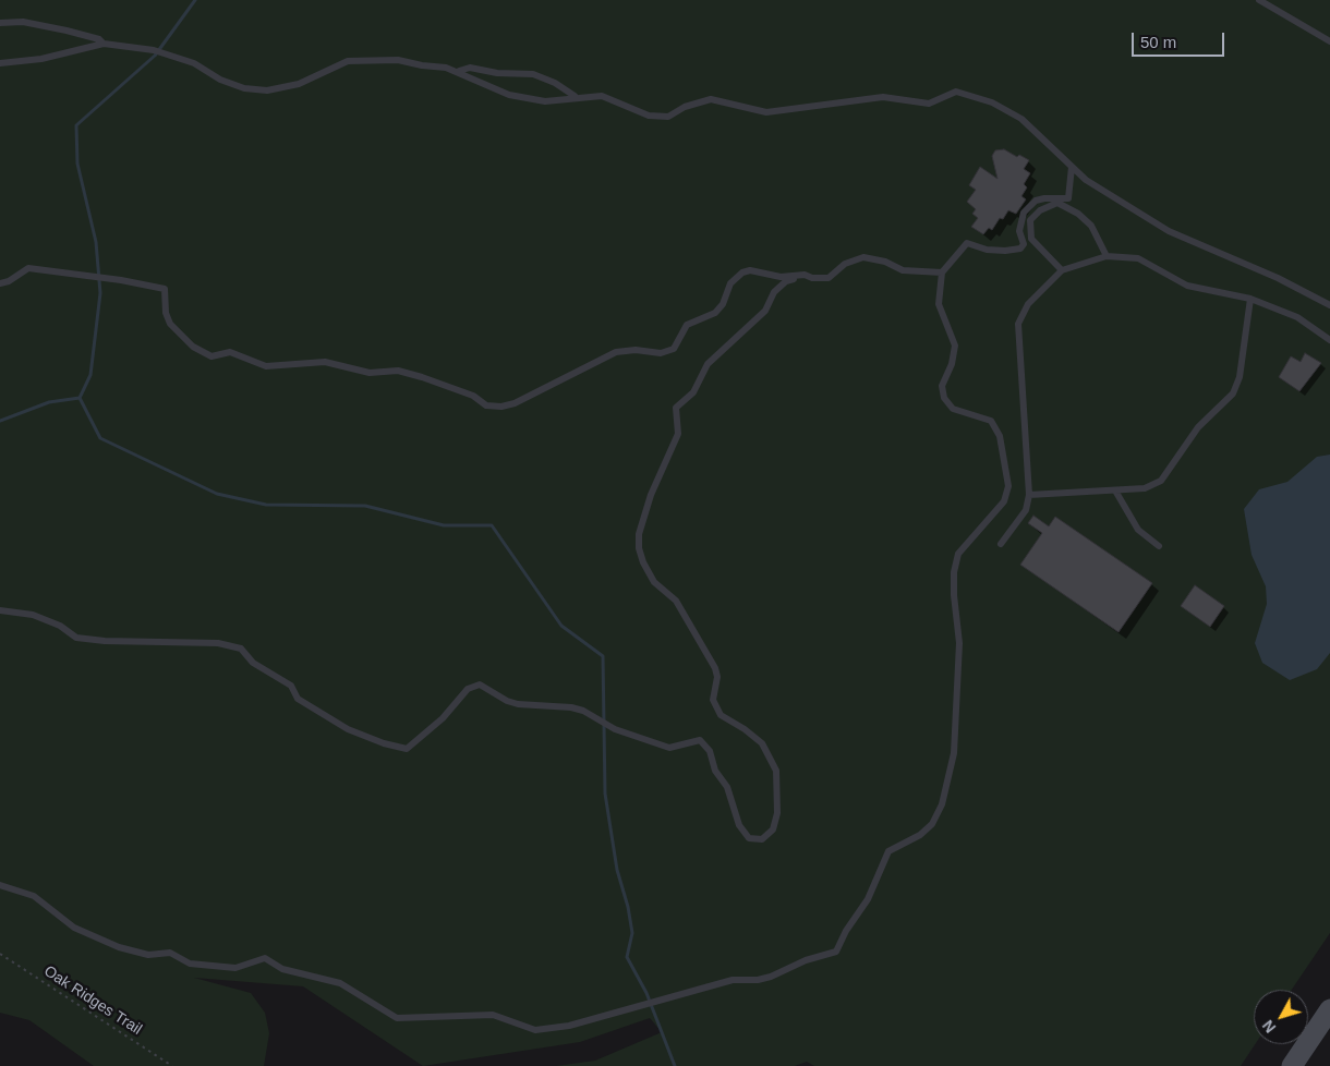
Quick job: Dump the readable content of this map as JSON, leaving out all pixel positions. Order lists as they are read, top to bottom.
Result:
{
  "streets": {
    "path": ["Oak Ridges Trail"]
  },
  "scale_bar": "50 m",
  "north": "bottom left"
}
